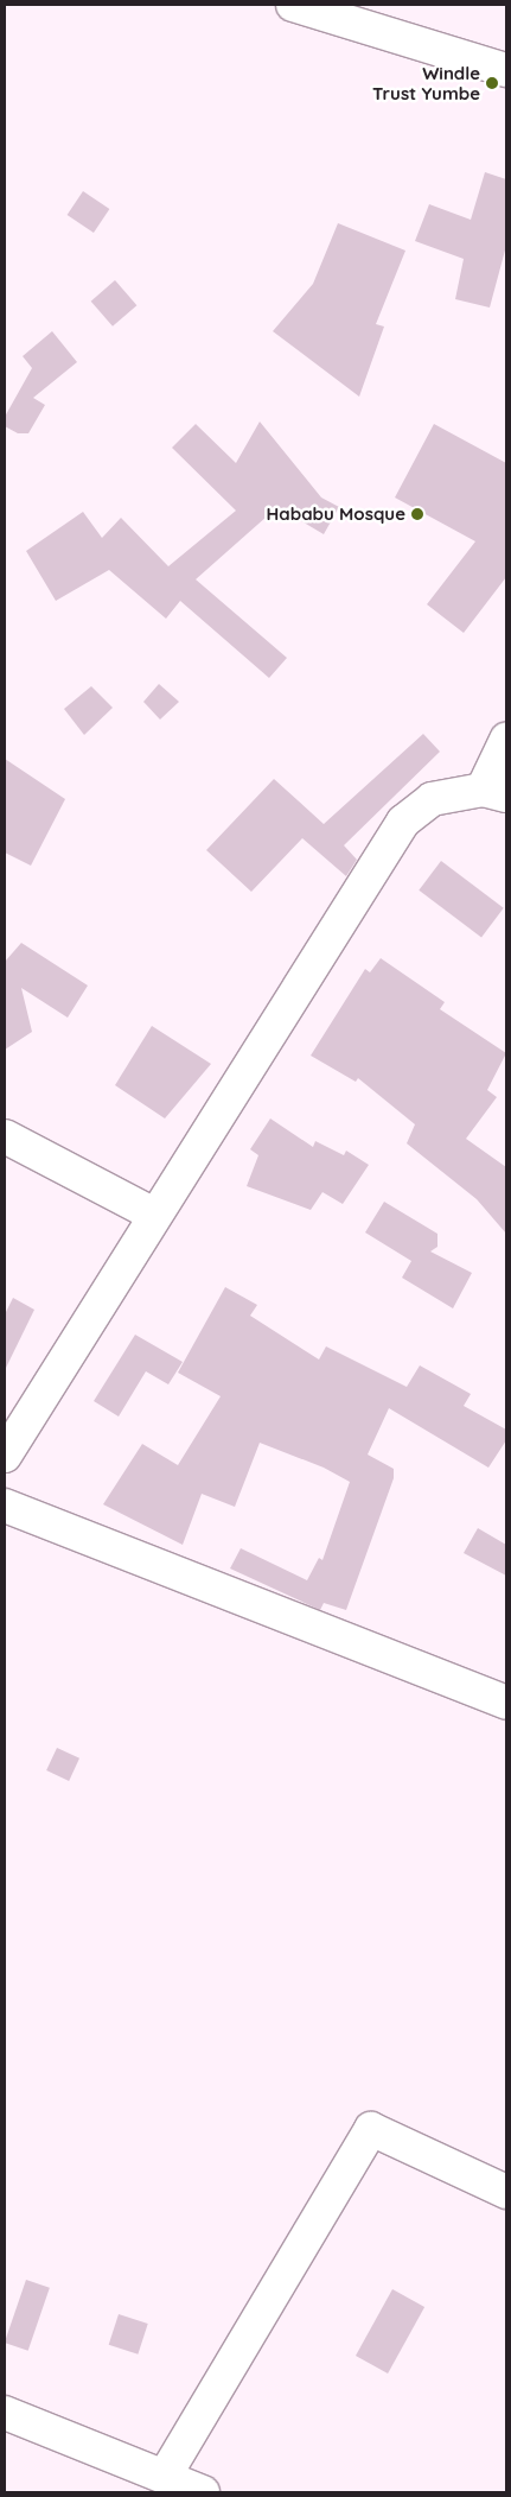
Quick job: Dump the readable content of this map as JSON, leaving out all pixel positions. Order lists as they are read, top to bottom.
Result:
{
  "places": ["Windle Trust Yumbe", "Hababu Mosque"]
}
